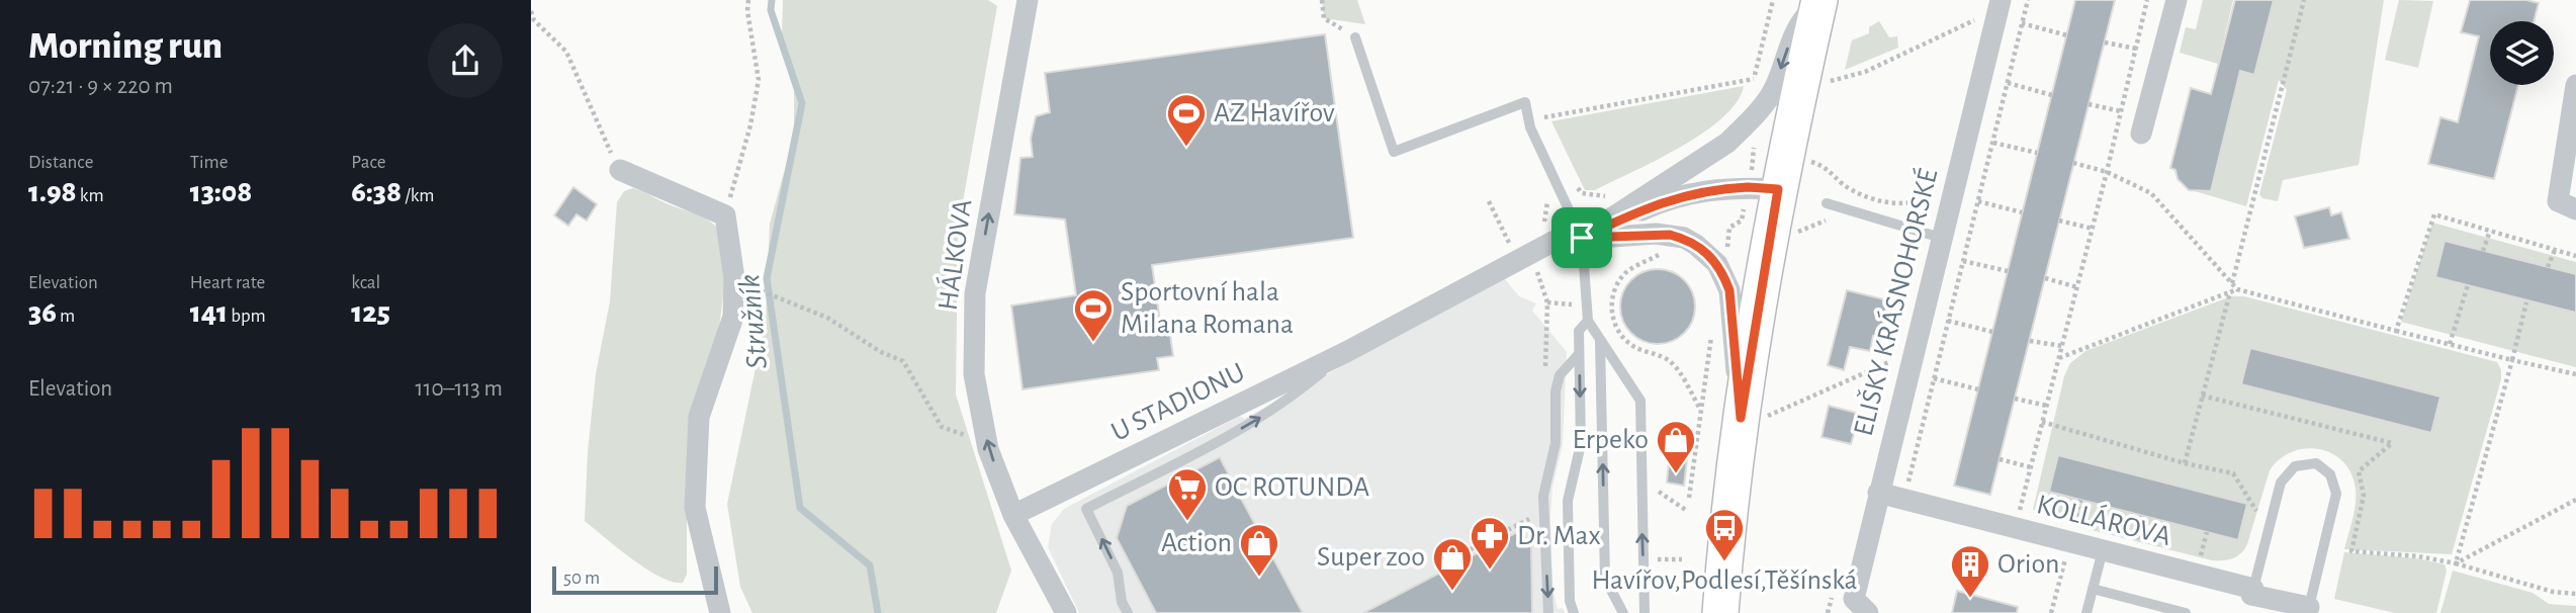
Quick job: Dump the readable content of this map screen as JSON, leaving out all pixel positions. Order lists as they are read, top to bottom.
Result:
{
  "streets": {
    "street": [
      "HÁLKOVA",
      "ELIŠKY KRÁSNOHORSKÉ",
      "U STADIONU",
      "KOLLÁROVA"
    ]
  },
  "crossings": [
    ["HÁLKOVA", "U STADIONU"],
    ["ELIŠKY KRÁSNOHORSKÉ", "KOLLÁROVA"]
  ],
  "one_way": ["HÁLKOVA"],
  "water": ["Stružník"],
  "places": {
    "sports": ["AZ Havířov", "Sportovní hala Milana Romana"],
    "shop": ["Erpeko", "Action", "Super zoo"],
    "supermarket": ["OC ROTUNDA"],
    "bus stop": ["Havířov,Podlesí,Těšínská"],
    "pharmacy": ["Dr. Max"],
    "building": ["Orion"]
  },
  "scale_bar": "50 m",
  "page": {
    "heading": ["Morning run", "07:21 · 9 × 220 m"],
    "stats": [
      ["Distance", "1.98 km"],
      ["Time", "13:08"],
      ["Pace", "6:38 /km"],
      ["Elevation", "36 m"],
      ["Heart rate", "141 bpm"],
      ["kcal", "125"]
    ],
    "chart": ["Elevation", "110–113 m"],
    "scale": "50 m"
  }
}
